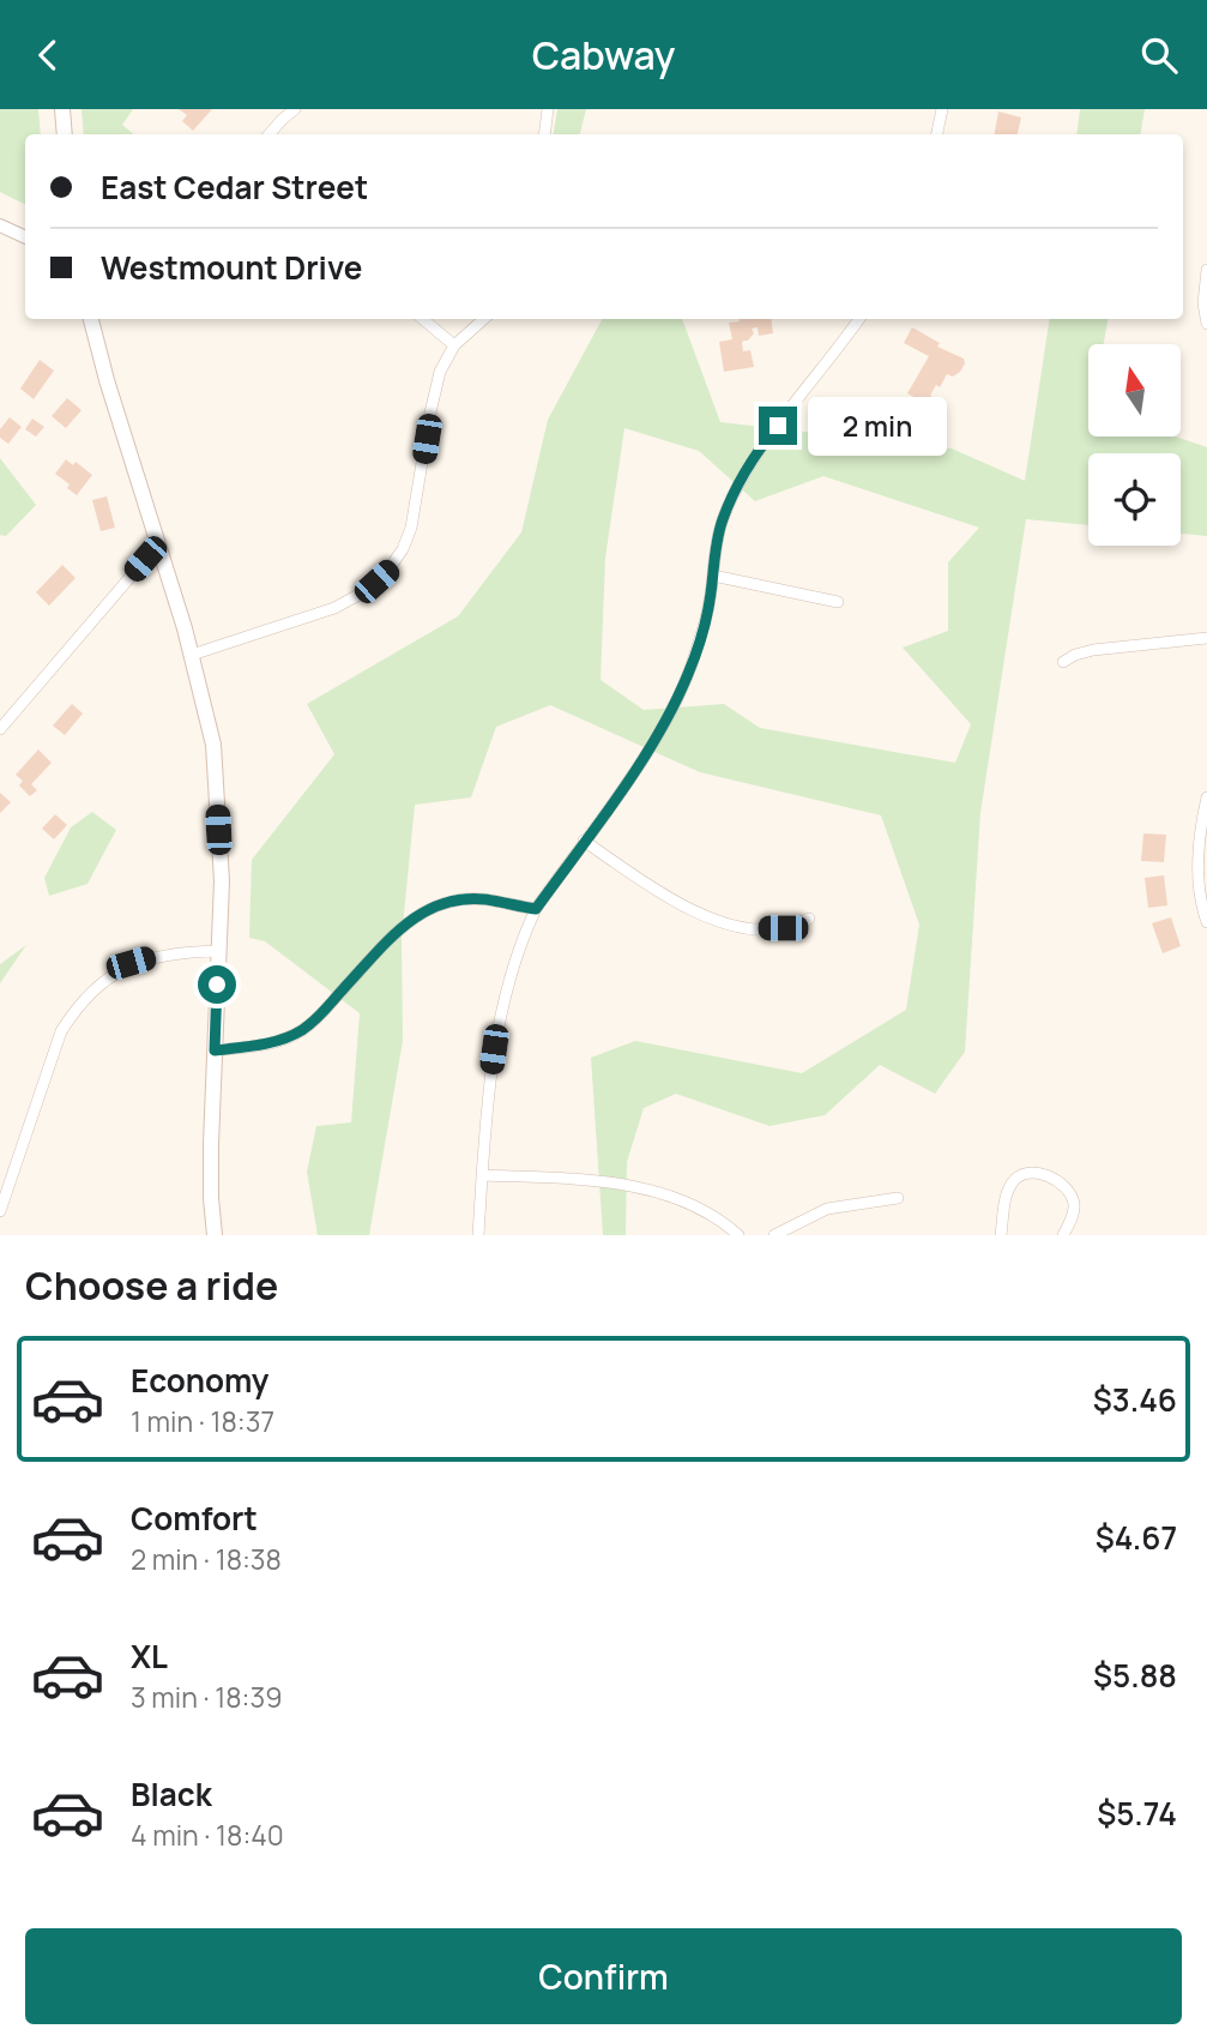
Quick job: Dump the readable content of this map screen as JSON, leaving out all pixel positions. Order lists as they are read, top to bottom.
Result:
{
  "north": "top",
  "page": {
    "header": "Cabway",
    "banner": ["East Cedar Street", "Westmount Drive"],
    "bubble": "2 min",
    "heading": "Choose a ride",
    "list": [
      {
        "name": "Economy",
        "note": "1 min · 18:37",
        "value": "$3.46"
      },
      {
        "name": "Comfort",
        "note": "2 min · 18:38",
        "value": "$4.67"
      },
      {
        "name": "XL",
        "note": "3 min · 18:39",
        "value": "$5.88"
      },
      {
        "name": "Black",
        "note": "4 min · 18:40",
        "value": "$5.74"
      }
    ],
    "buttons": "Confirm"
  }
}
